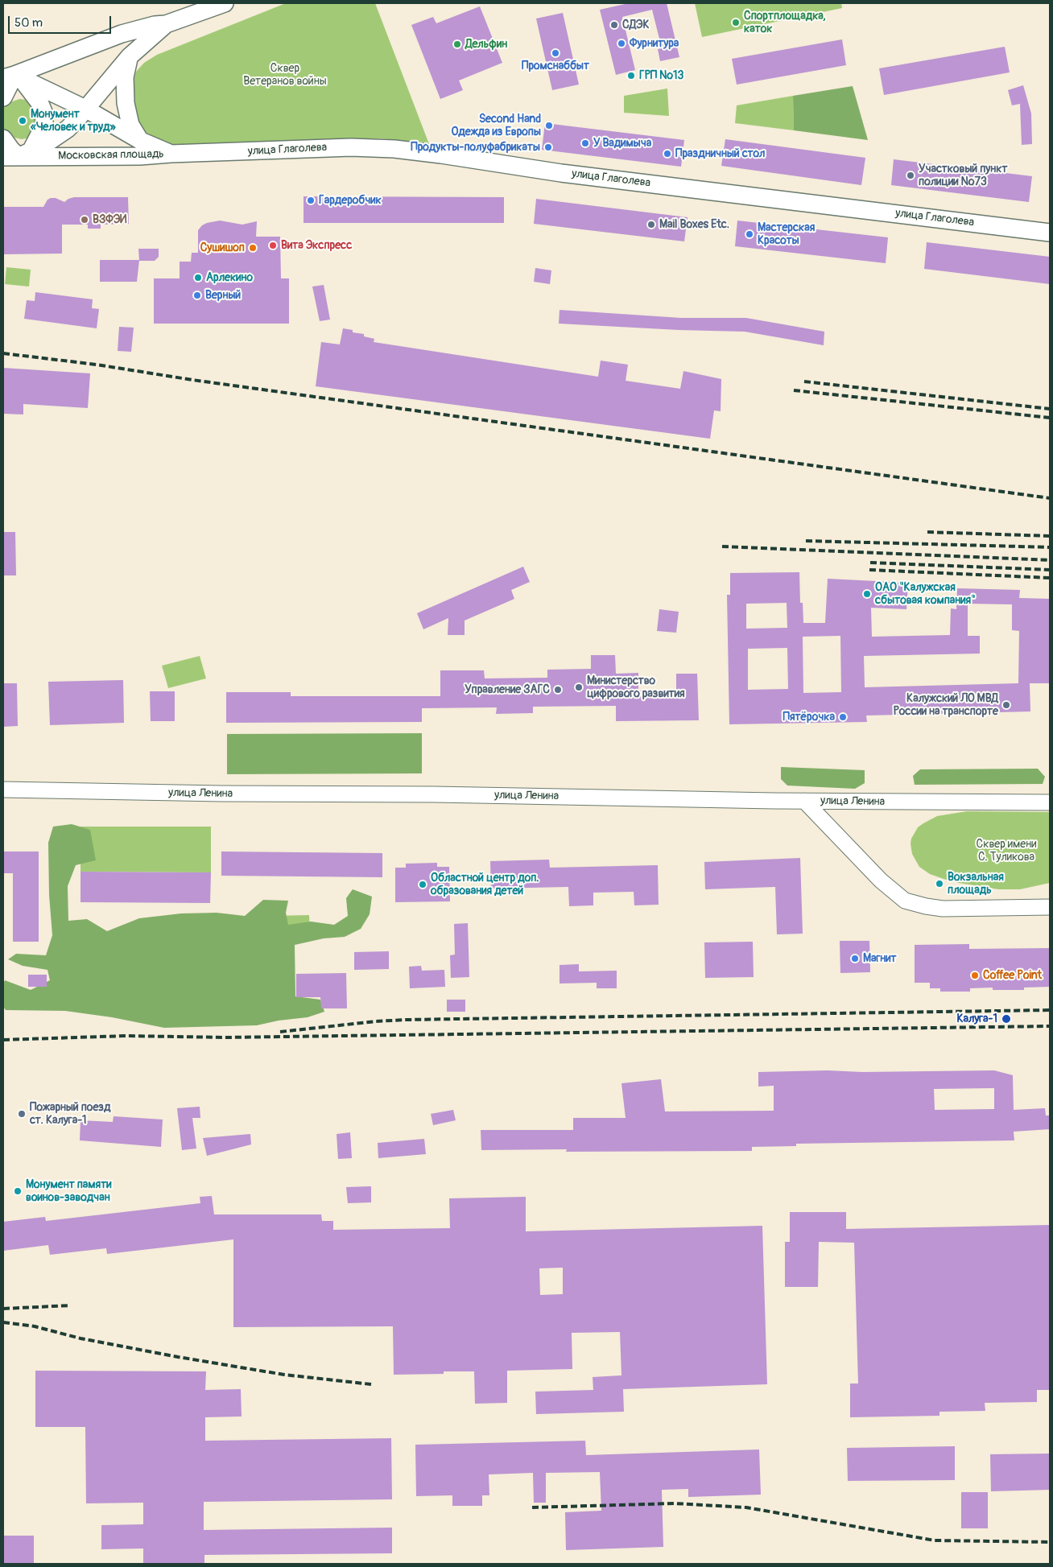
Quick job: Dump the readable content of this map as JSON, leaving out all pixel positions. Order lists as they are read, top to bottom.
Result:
{
  "streets": {
    "main road": ["улица Глаголева", "Московская площадь", "улица Ленина"]
  },
  "crossings": [
    ["улица Глаголева", "Московская площадь"]
  ],
  "parks": ["Сквер Ветеранов войны", "Сквер имени С. Туликова"],
  "places": [
    "Спортплощадка, каток",
    "СДЭК",
    "Фурнитура",
    "Дельфин",
    "Промснаббыт",
    "ГРП №13",
    "Монумент «Человек и труд»",
    "Second Hand Одежда из Европы",
    "У Вадимыча",
    "Продукты-полуфабрикаты",
    "Праздничный стол",
    "Участковый пункт полиции №73",
    "Гардеробчик",
    "ВЗФЭИ",
    "Mail Boxes Etc.",
    "Мастерская Красоты",
    "Вита Экспресс",
    "Сушишоп",
    "Арлекино",
    "Верный",
    "ОАО \"Калужская сбытовая компания\"",
    "Министерство цифрового развития",
    "Управление ЗАГС",
    "Калужский ЛО МВД России на транспорте",
    "Пятёрочка",
    "Вокзальная площадь",
    "Областной центр доп. образования детей",
    "Магнит",
    "Coffee Point",
    "Калуга-1",
    "Пожарный поезд ст. Калуга-1",
    "Монумент памяти воинов-заводчан"
  ],
  "scale_bar": "50 m"
}
